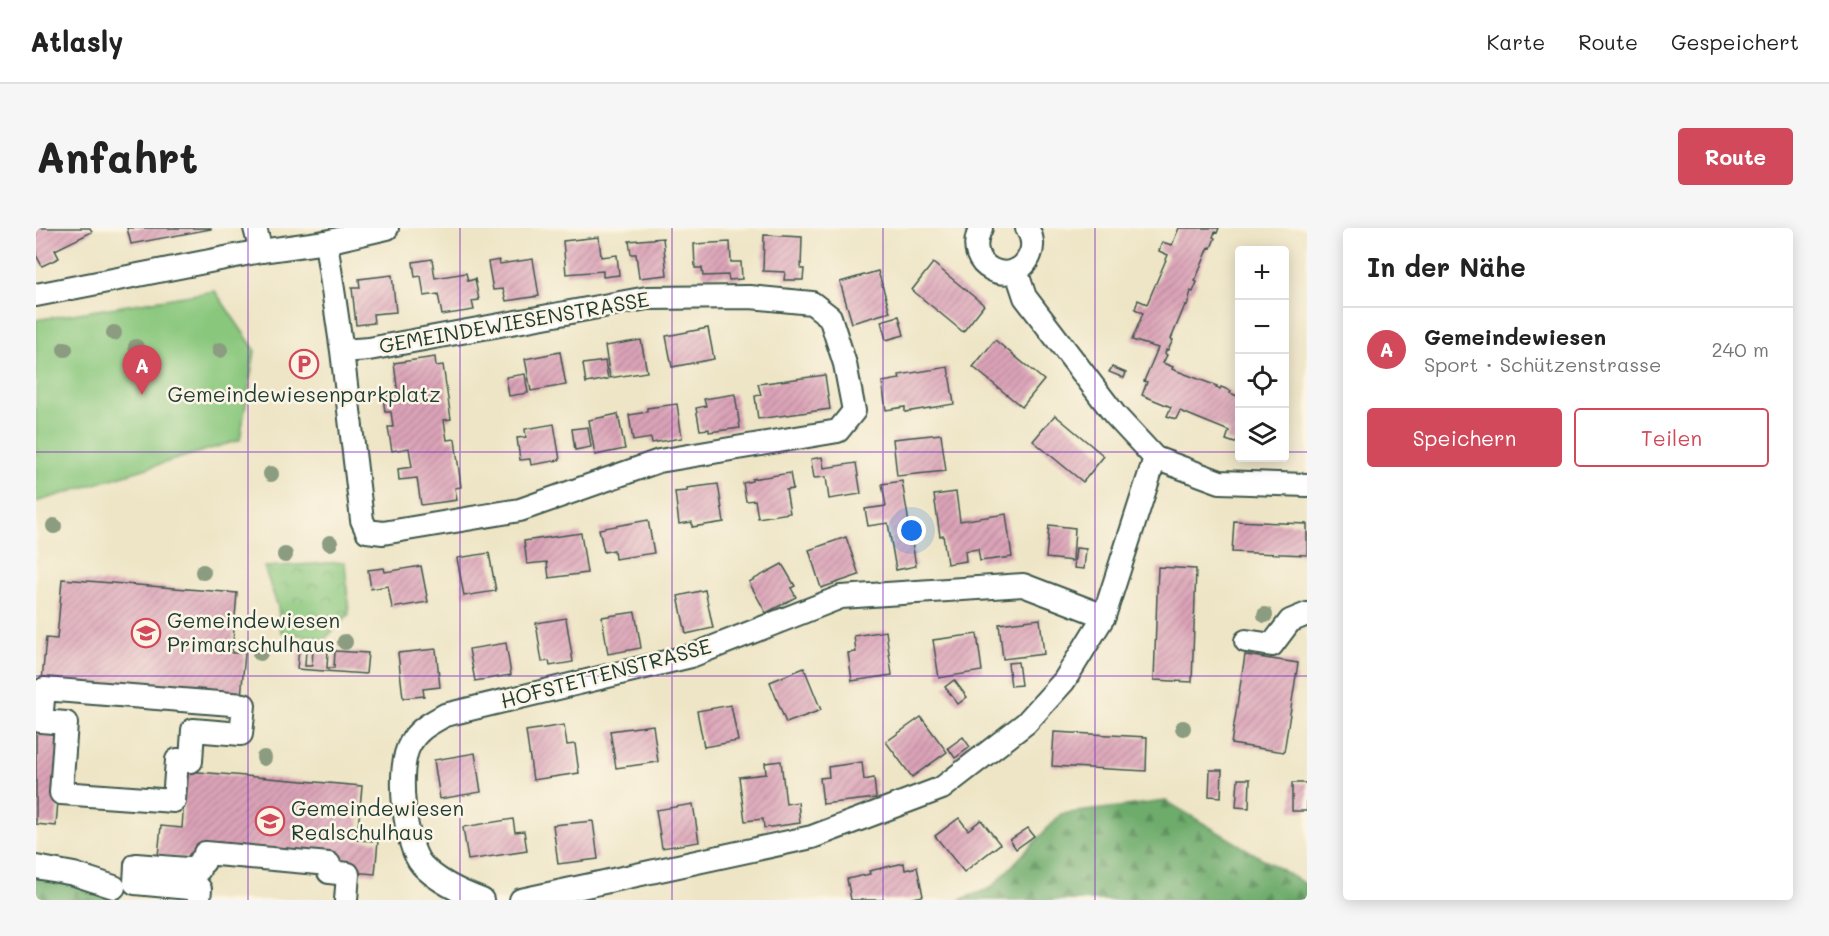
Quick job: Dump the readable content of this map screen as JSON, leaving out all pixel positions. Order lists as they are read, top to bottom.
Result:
{
  "streets": {
    "street": ["GEMEINDEWIESENSTRASSE", "HOFSTETTENSTRASSE"]
  },
  "places": {
    "parking": ["Gemeindewiesenparkplatz"],
    "school or university": ["Gemeindewiesen Primarschulhaus", "Gemeindewiesen Realschulhaus"]
  },
  "page": {
    "header": "Atlasly",
    "nav": ["Karte", "Route", "Gespeichert"],
    "buttons": [
      "Route",
      ["Speichern", "Teilen"]
    ],
    "title": "Anfahrt",
    "heading": "In der Nähe",
    "map_buttons": ["+", "−"],
    "list": [
      {
        "mark": "A",
        "name": "Gemeindewiesen",
        "note": "Sport · Schützenstrasse",
        "value": "240 m"
      }
    ],
    "pins": "A"
  }
}
